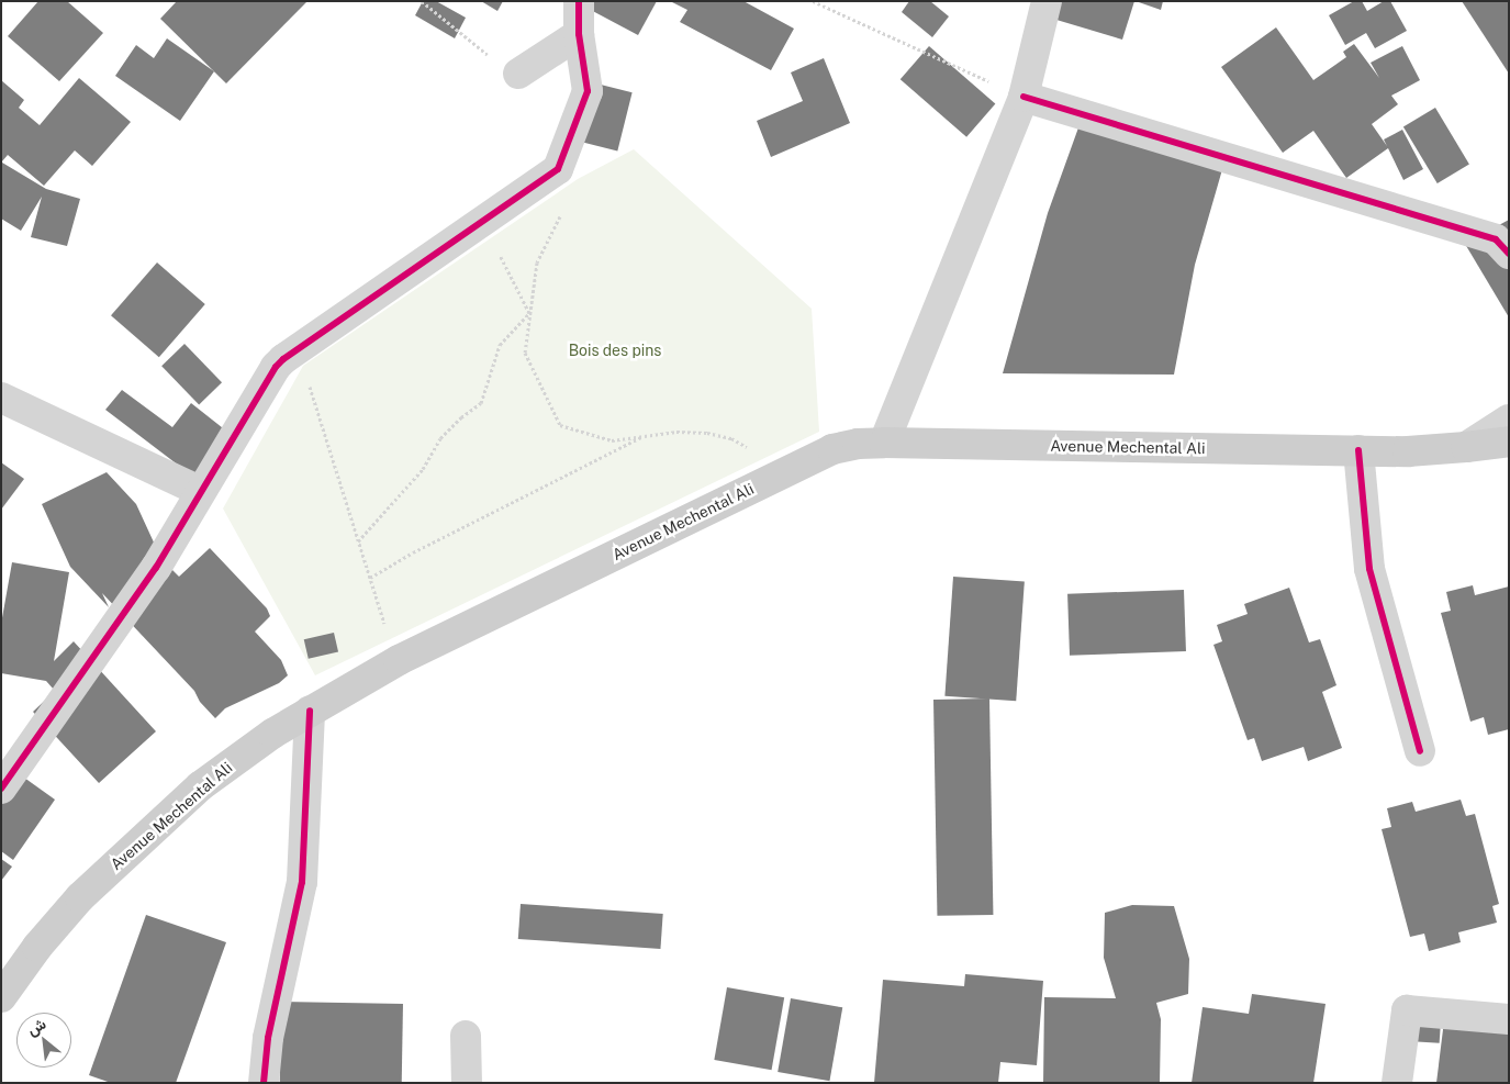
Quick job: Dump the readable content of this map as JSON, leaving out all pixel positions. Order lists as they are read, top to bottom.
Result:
{
  "streets": {
    "main road": ["Avenue Mechental Ali"]
  },
  "parks": ["Bois des pins"],
  "north": "top left"
}
